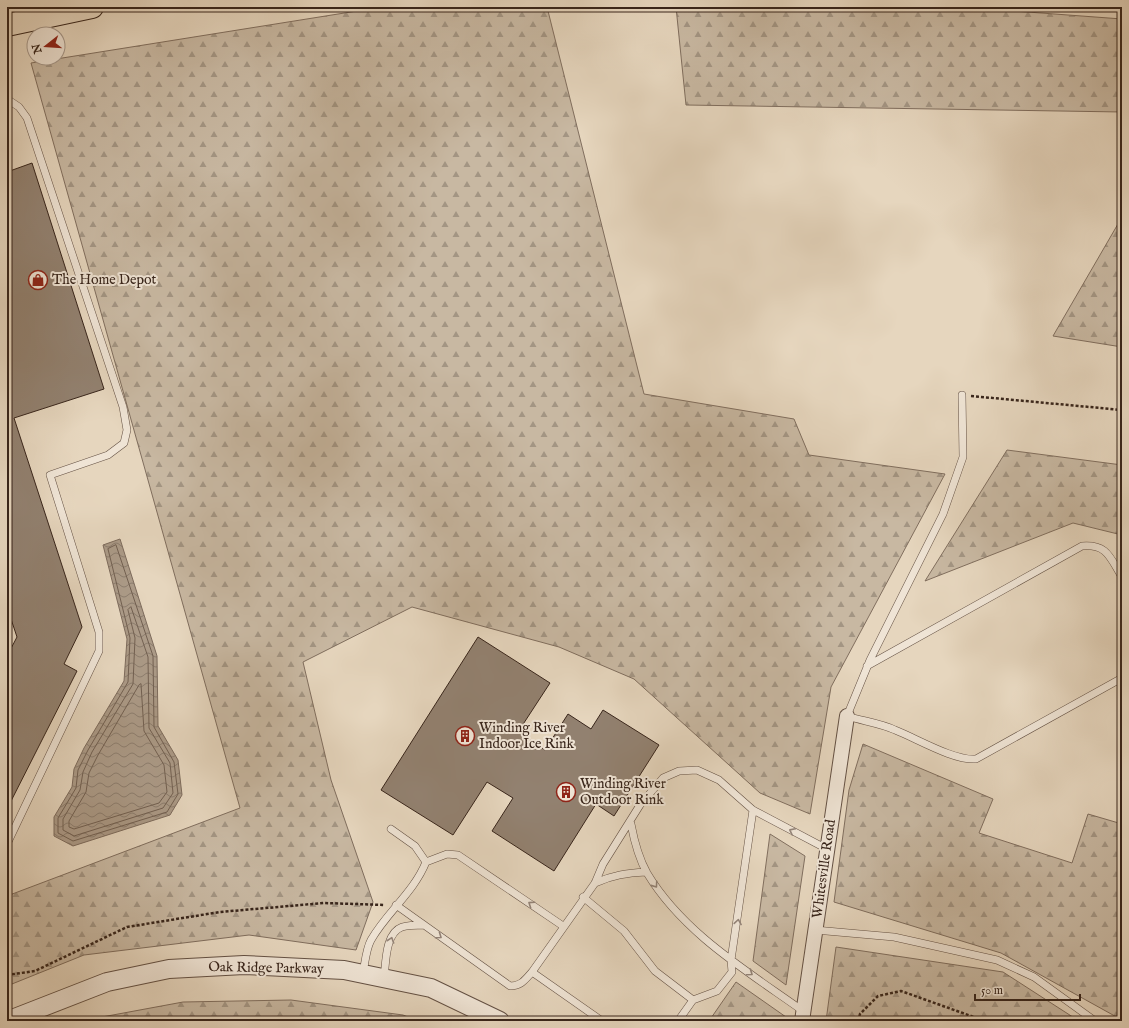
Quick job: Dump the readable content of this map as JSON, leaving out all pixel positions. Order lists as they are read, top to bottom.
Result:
{
  "streets": {
    "street": ["Whitesville Road", "Oak Ridge Parkway"]
  },
  "places": {
    "shop": ["The Home Depot"],
    "building": ["Winding River Indoor Ice Rink", "Winding River Outdoor Rink"]
  },
  "scale_bar": "50 m",
  "north": "left"
}
